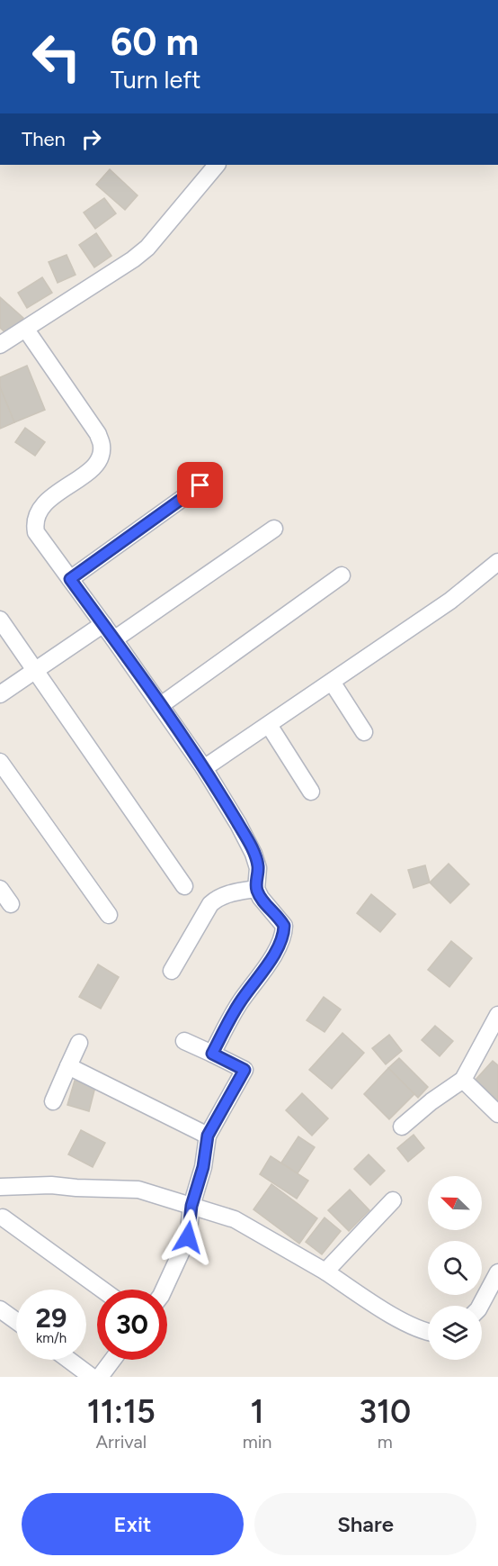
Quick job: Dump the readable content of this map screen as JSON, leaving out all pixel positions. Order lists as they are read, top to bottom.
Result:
{
  "north": "top left",
  "page": {
    "turn": ["60 m", "Turn left"],
    "then": "Then",
    "speed": "29 km/h",
    "limit": "30",
    "eta": [
      "11:15",
      "Arrival",
      "1",
      "min",
      "310",
      "m"
    ],
    "buttons": ["Exit", "Share"]
  }
}
